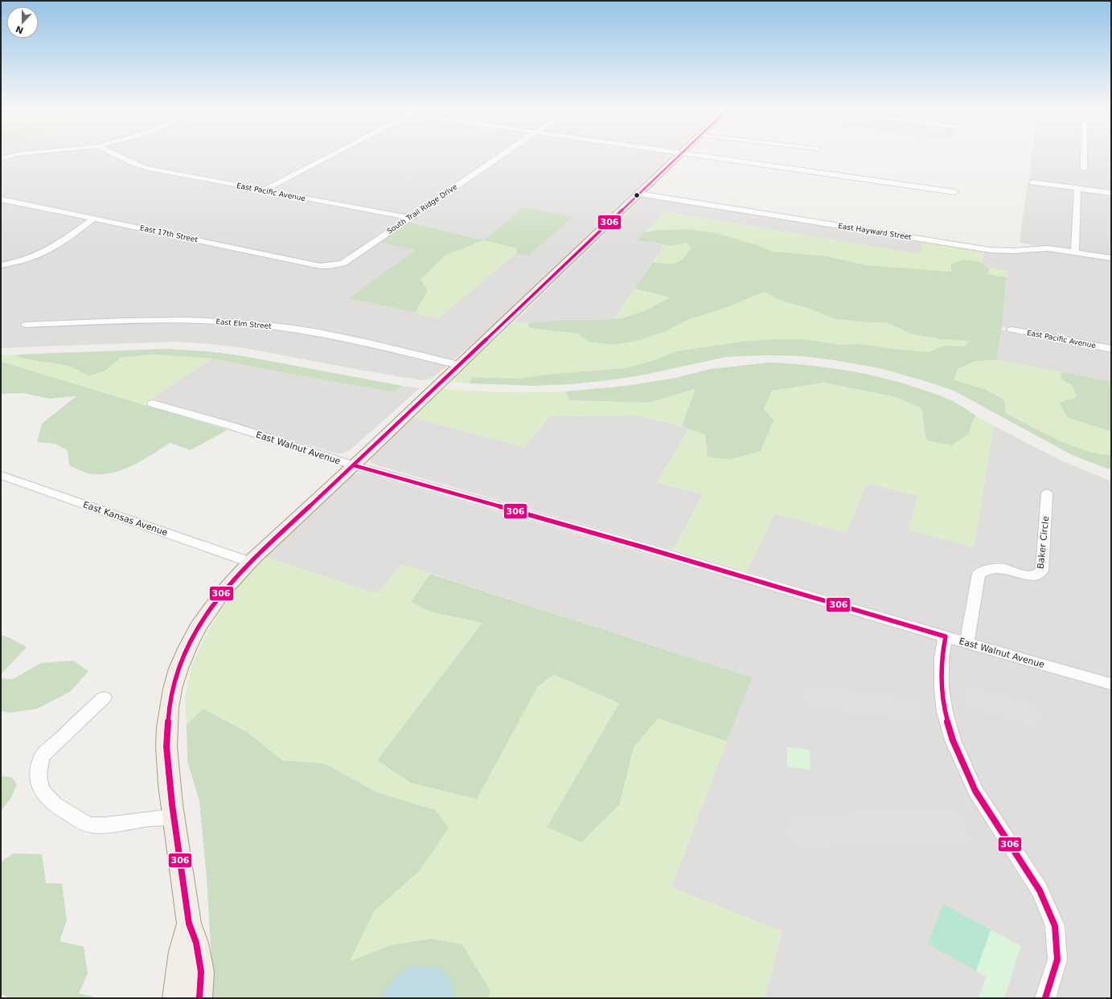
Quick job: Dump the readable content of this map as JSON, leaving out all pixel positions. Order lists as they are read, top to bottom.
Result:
{
  "streets": {
    "street": [
      "East Pacific Avenue",
      "South Trail Ridge Drive",
      "East Hayward Street",
      "East 17th Street",
      "East Elm Street",
      "East Walnut Avenue",
      "East Kansas Avenue",
      "Baker Circle"
    ]
  },
  "crossings": [
    ["East Pacific Avenue", "South Trail Ridge Drive"],
    ["South Trail Ridge Drive", "East 17th Street"],
    ["East Walnut Avenue", "Baker Circle"]
  ],
  "lines": ["transit line 306"],
  "north": "bottom"
}
